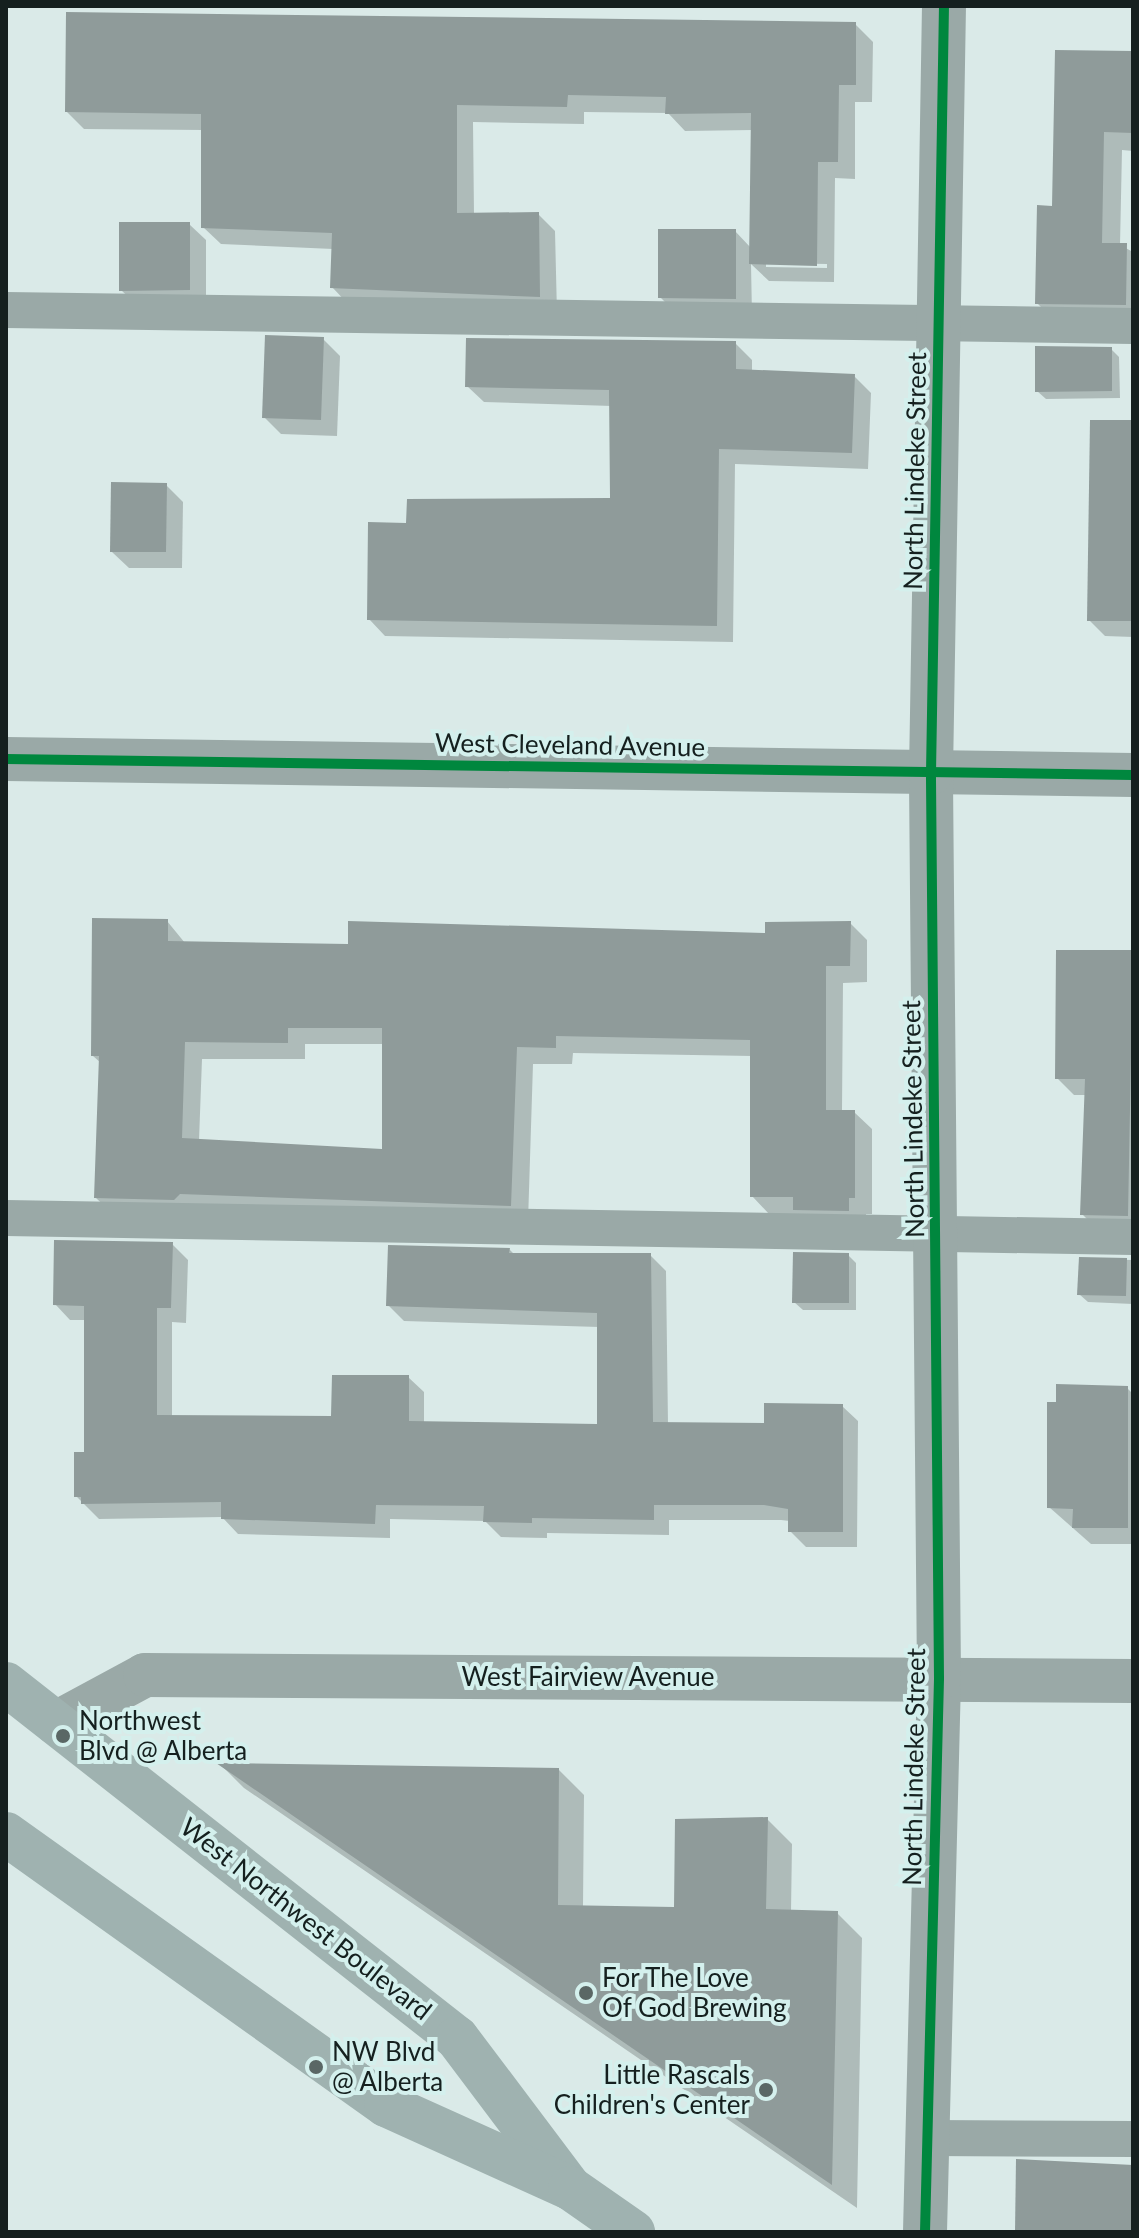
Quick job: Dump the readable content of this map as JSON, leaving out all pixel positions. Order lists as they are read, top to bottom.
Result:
{
  "streets": {
    "main road": ["West Northwest Boulevard"],
    "street": ["North Lindeke Street", "West Cleveland Avenue", "West Fairview Avenue"]
  },
  "crossings": [
    ["North Lindeke Street", "West Cleveland Avenue"],
    ["North Lindeke Street", "West Fairview Avenue"],
    ["West Fairview Avenue", "West Northwest Boulevard"]
  ],
  "places": [
    "Northwest Blvd @ Alberta",
    "For The Love Of God Brewing",
    "NW Blvd @ Alberta",
    "Little Rascals Children's Center"
  ]
}
